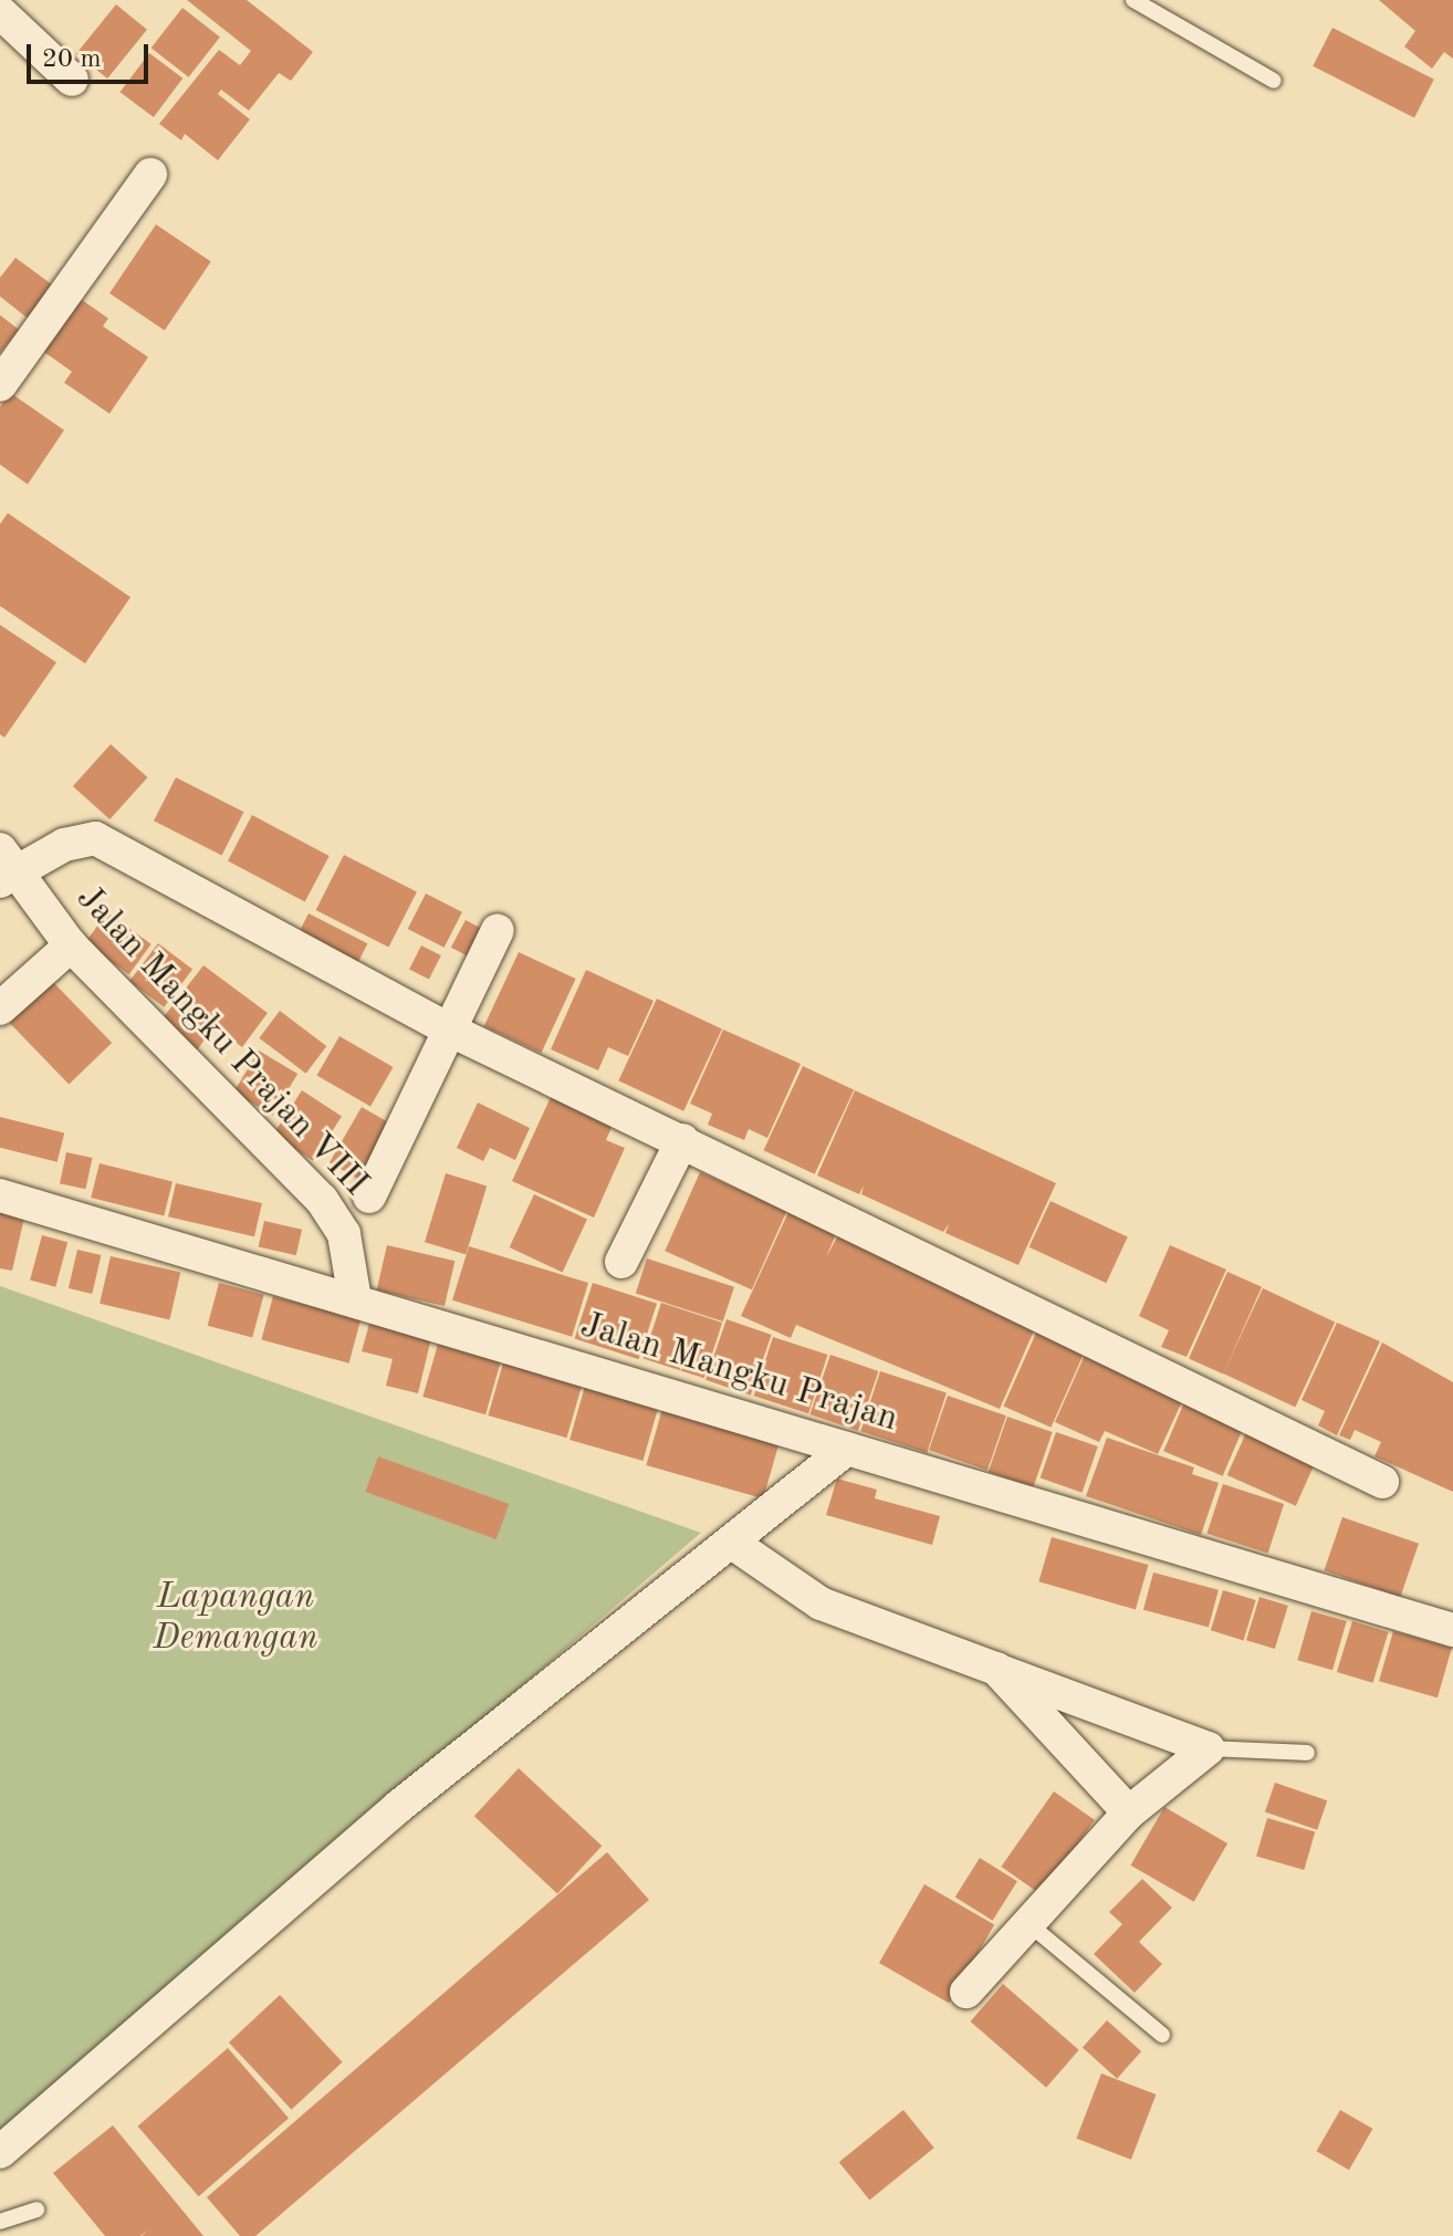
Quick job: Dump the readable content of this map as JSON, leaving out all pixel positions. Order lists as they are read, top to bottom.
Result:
{
  "streets": {
    "street": ["Jalan Mangku Prajan VIII", "Jalan Mangku Prajan"]
  },
  "crossings": [
    ["Jalan Mangku Prajan VIII", "Jalan Mangku Prajan"]
  ],
  "parks": ["Lapangan Demangan"],
  "scale_bar": "20 m"
}
